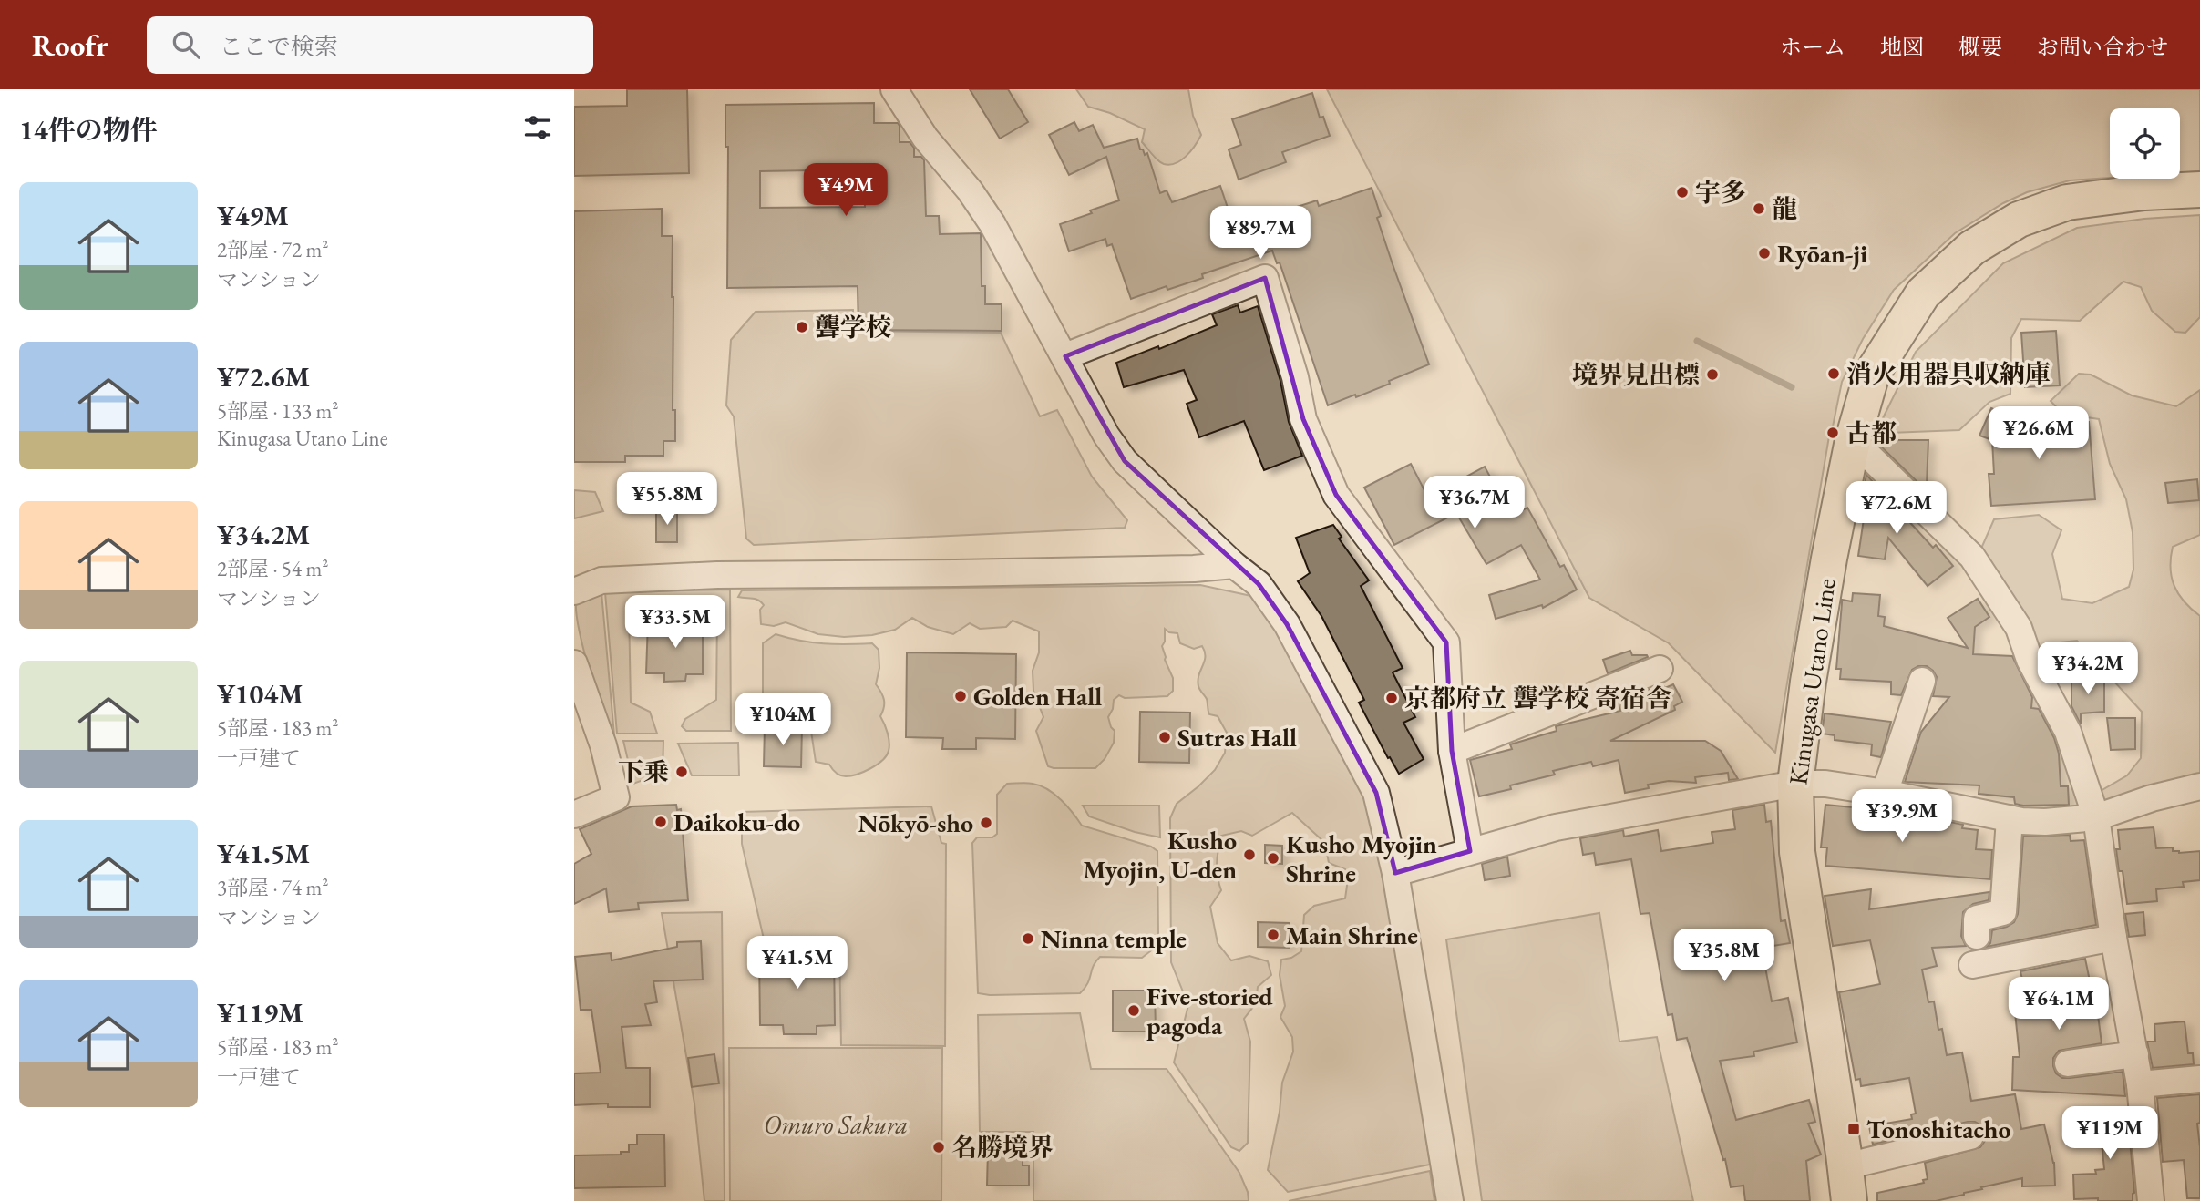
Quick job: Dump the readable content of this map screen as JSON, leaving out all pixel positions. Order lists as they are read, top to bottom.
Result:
{
  "streets": {
    "main road": ["Kinugasa Utano Line"]
  },
  "parks": ["Omuro Sakura"],
  "places": {
    "other": [
      "宇多",
      "龍",
      "Ryōan-ji",
      "聾学校",
      "消火用器具収納庫",
      "境界見出標",
      "古都",
      "Golden Hall",
      "京都府立 聾学校 寄宿舎",
      "Sutras Hall",
      "下乗",
      "Daikoku-do",
      "Nōkyō-sho",
      "Kusho Myojin, U-den",
      "Kusho Myojin Shrine",
      "Main Shrine",
      "Ninna temple",
      "Five-storied pagoda",
      "名勝境界"
    ],
    "transit": ["Tonoshitacho"]
  },
  "page": {
    "header": "Roofr",
    "search": "ここで検索",
    "nav": [
      "ホーム",
      "地図",
      "概要",
      "お問い合わせ"
    ],
    "heading": "14件の物件",
    "price": [
      "¥49M",
      "¥89.7M",
      "¥26.6M",
      "¥55.8M",
      "¥36.7M",
      "¥72.6M",
      "¥33.5M",
      "¥34.2M",
      "¥104M",
      "¥39.9M",
      "¥35.8M",
      "¥41.5M",
      "¥64.1M",
      "¥119M"
    ],
    "list": [
      {
        "name": "¥49M",
        "note": "2部屋 · 72 m² · マンション"
      },
      {
        "name": "¥72.6M",
        "note": "5部屋 · 133 m² · Kinugasa Utano Line"
      },
      {
        "name": "¥34.2M",
        "note": "2部屋 · 54 m² · マンション"
      },
      {
        "name": "¥104M",
        "note": "5部屋 · 183 m² · 一戸建て"
      },
      {
        "name": "¥41.5M",
        "note": "3部屋 · 74 m² · マンション"
      },
      {
        "name": "¥119M",
        "note": "5部屋 · 183 m² · 一戸建て"
      }
    ]
  }
}
